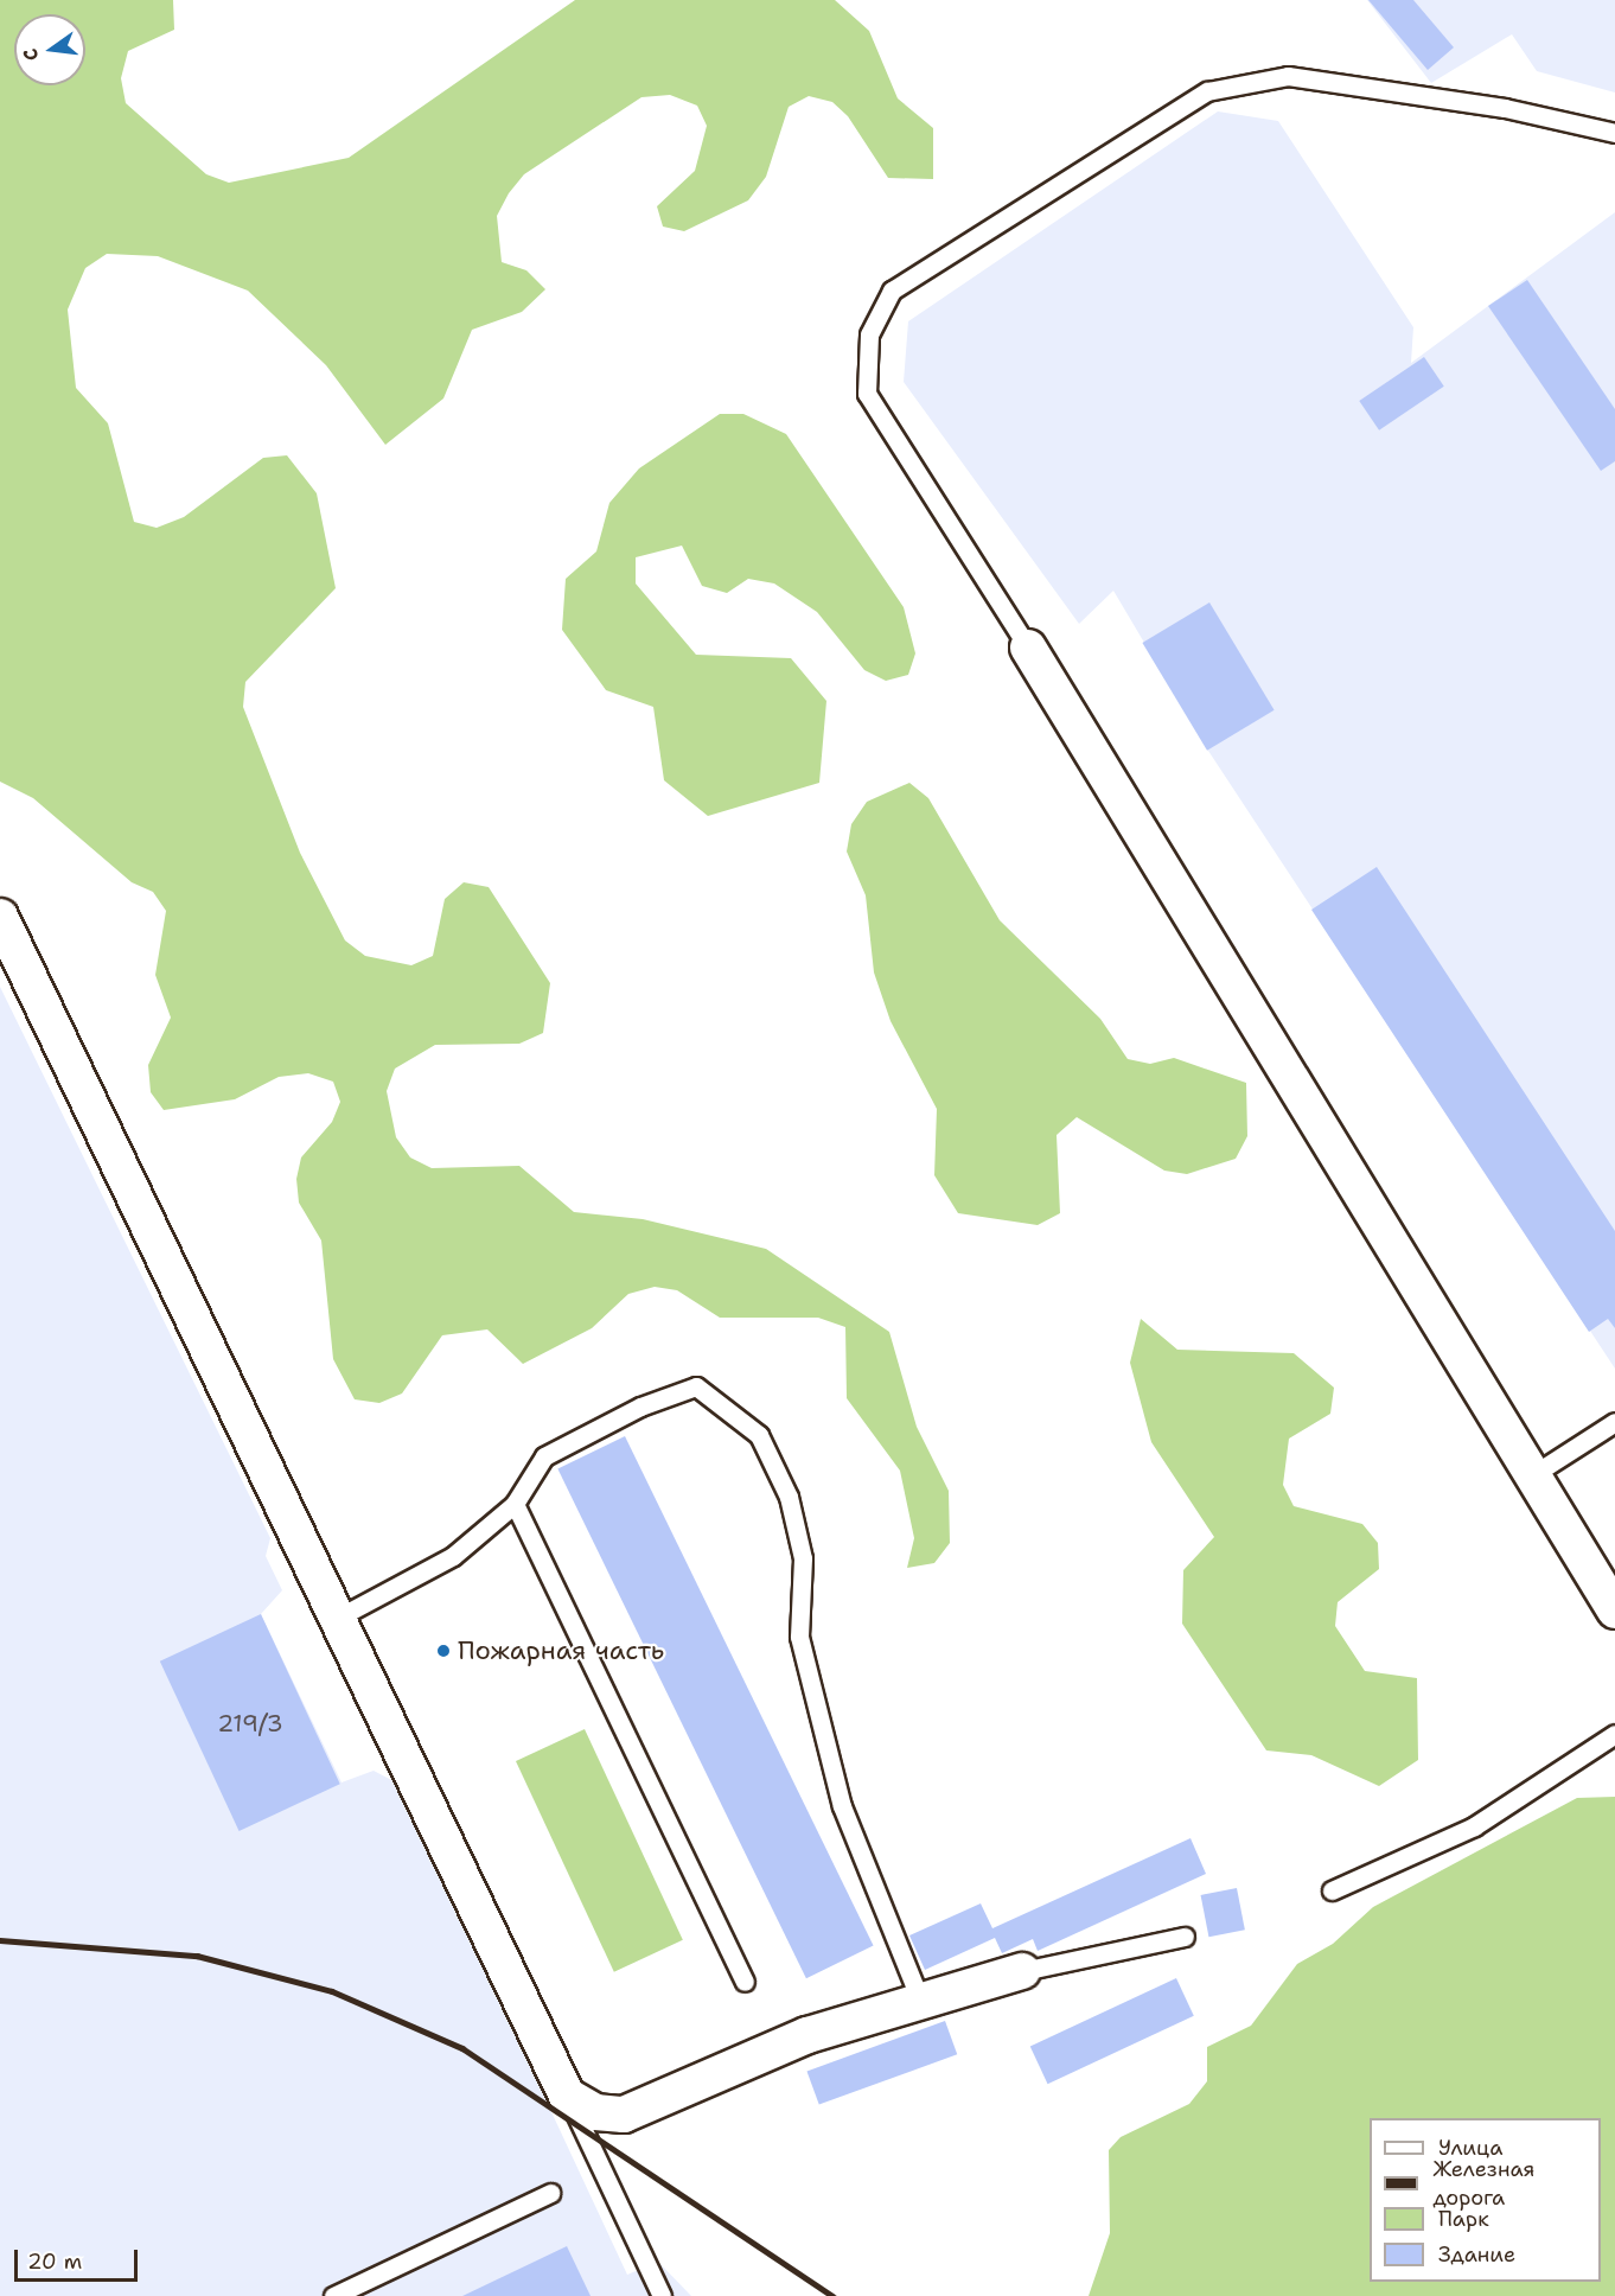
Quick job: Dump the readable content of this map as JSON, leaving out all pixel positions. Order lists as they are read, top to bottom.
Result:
{
  "places": ["Пожарная часть"],
  "house_numbers": ["219/3"],
  "legend": [
    "Улица",
    "Железная дорога",
    "Парк",
    "Здание"
  ],
  "scale_bar": "20 m",
  "north": "left"
}
